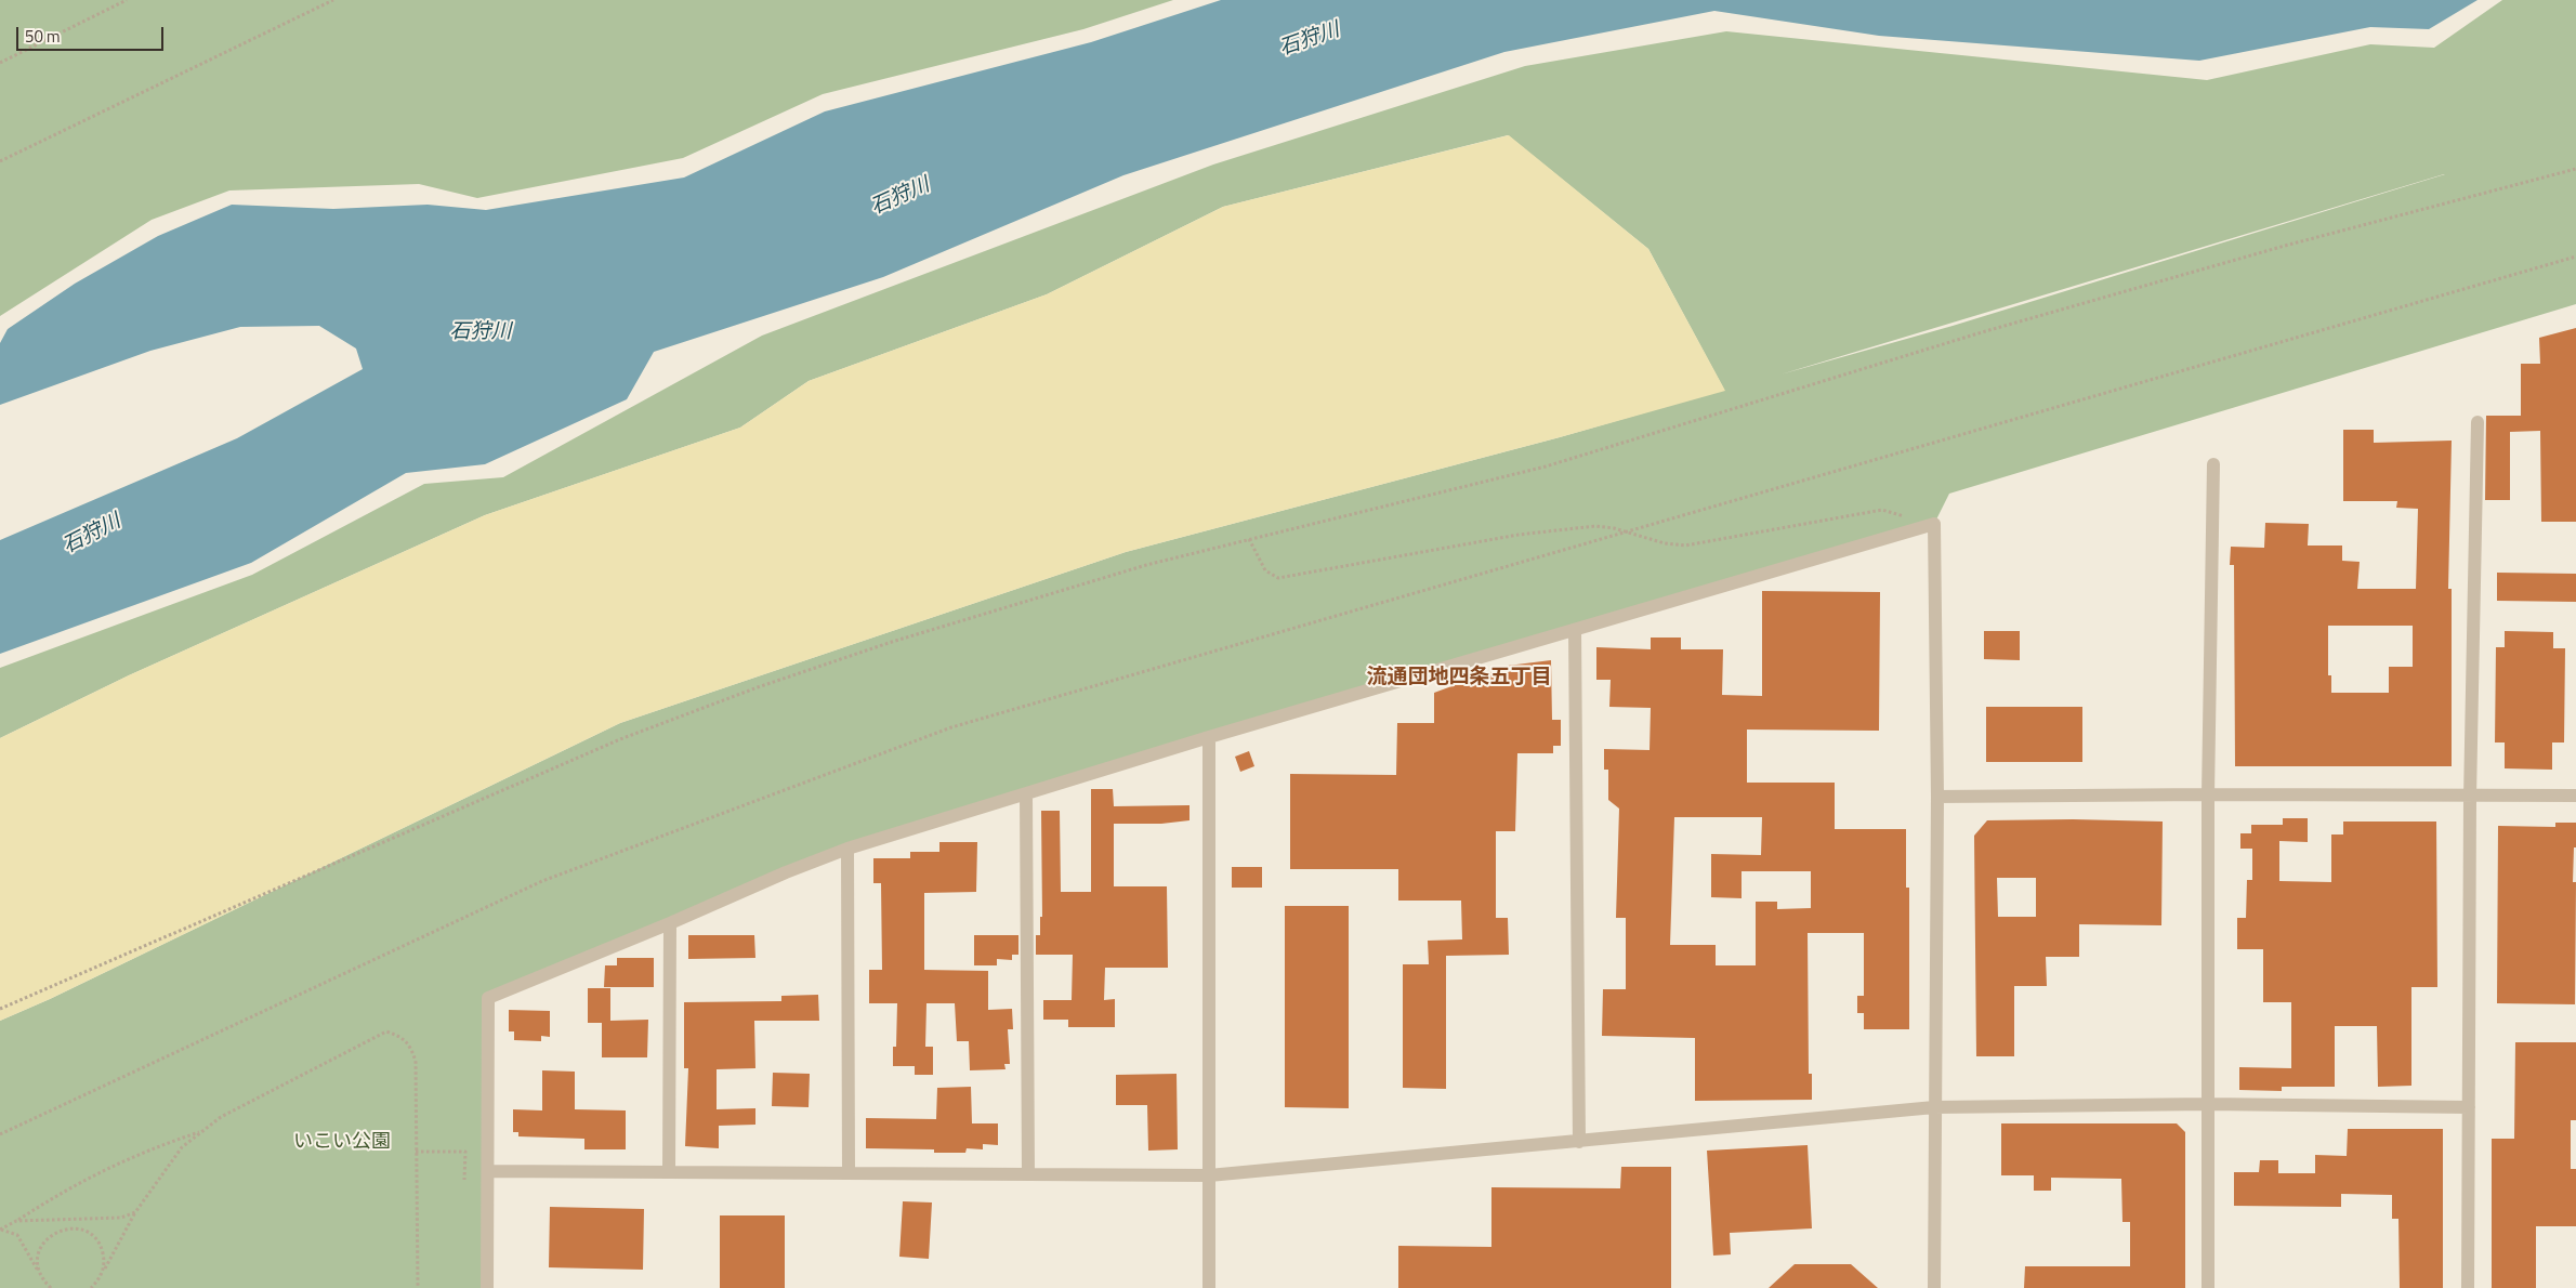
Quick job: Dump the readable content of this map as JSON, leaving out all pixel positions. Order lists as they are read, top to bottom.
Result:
{
  "districts": ["流通団地四条五丁目"],
  "water": ["石狩川"],
  "parks": ["いこい公園"],
  "scale_bar": "50 m"
}
